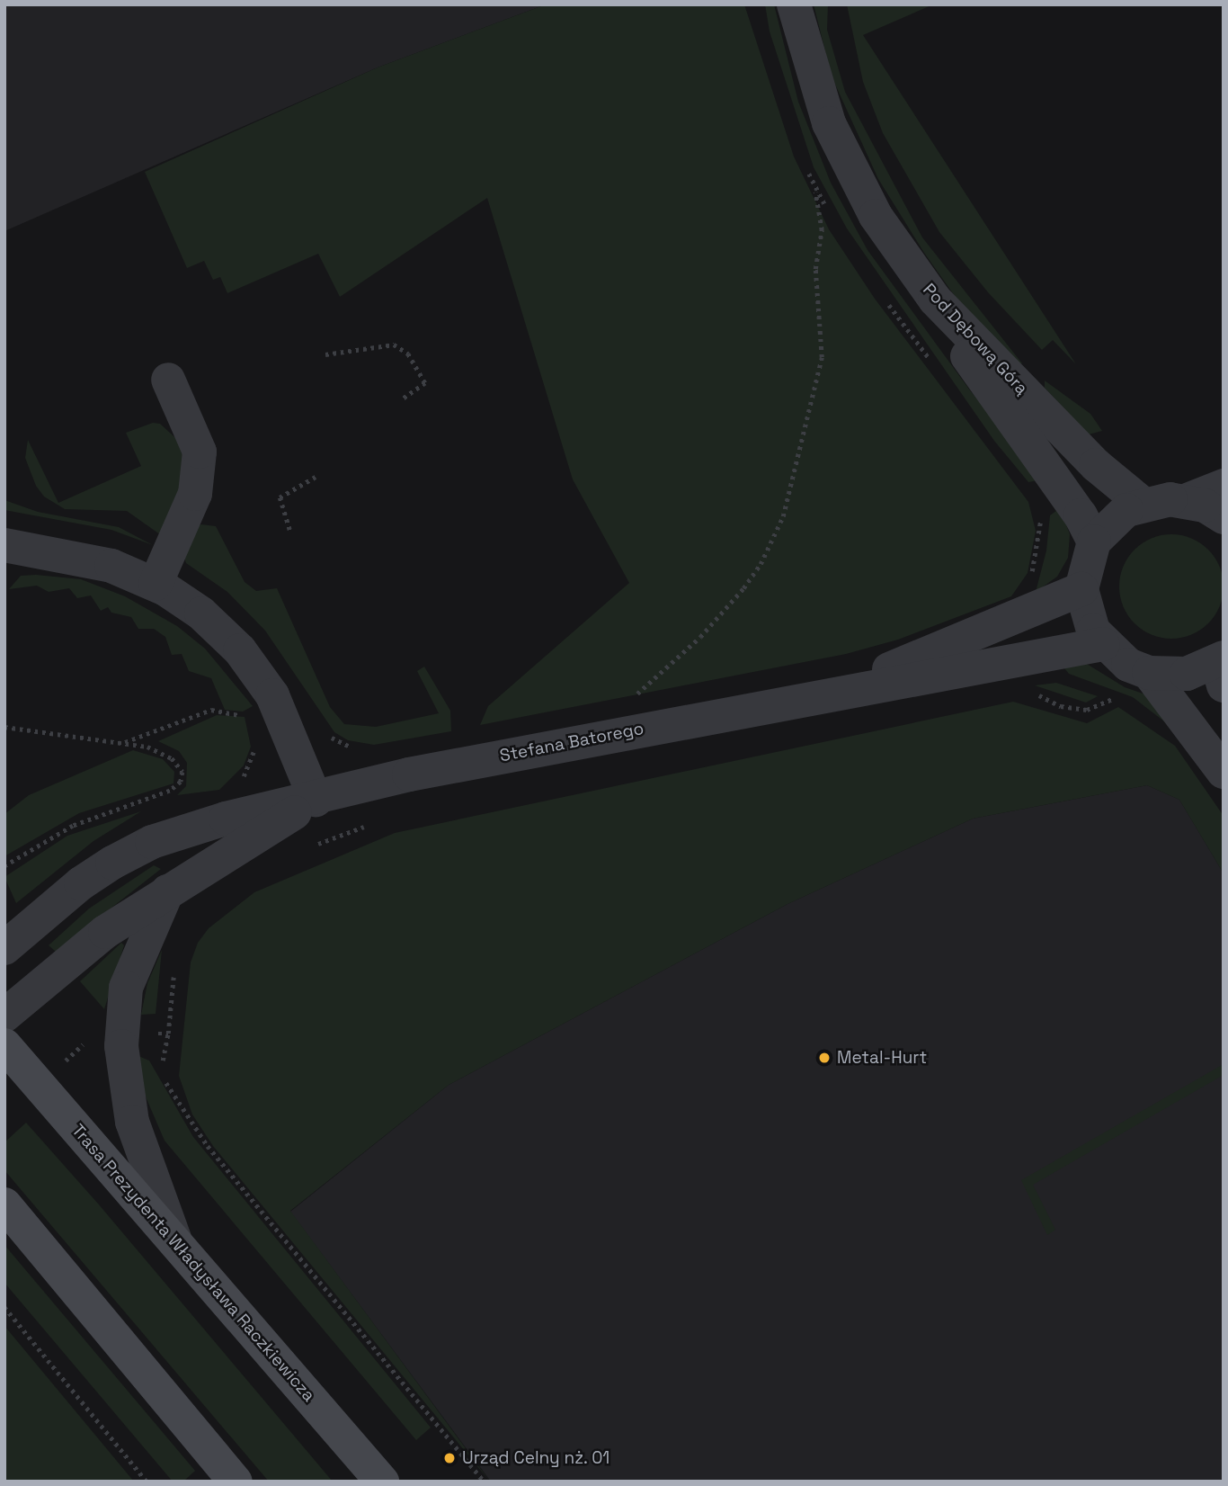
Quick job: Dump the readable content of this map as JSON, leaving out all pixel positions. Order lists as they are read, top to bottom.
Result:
{
  "streets": {
    "main road": ["Trasa Prezydenta Władysława Raczkiewicza"],
    "street": ["Pod Dębową Górą", "Stefana Batorego"]
  },
  "places": ["Metal-Hurt", "Urząd Celny nż. 01"]
}
